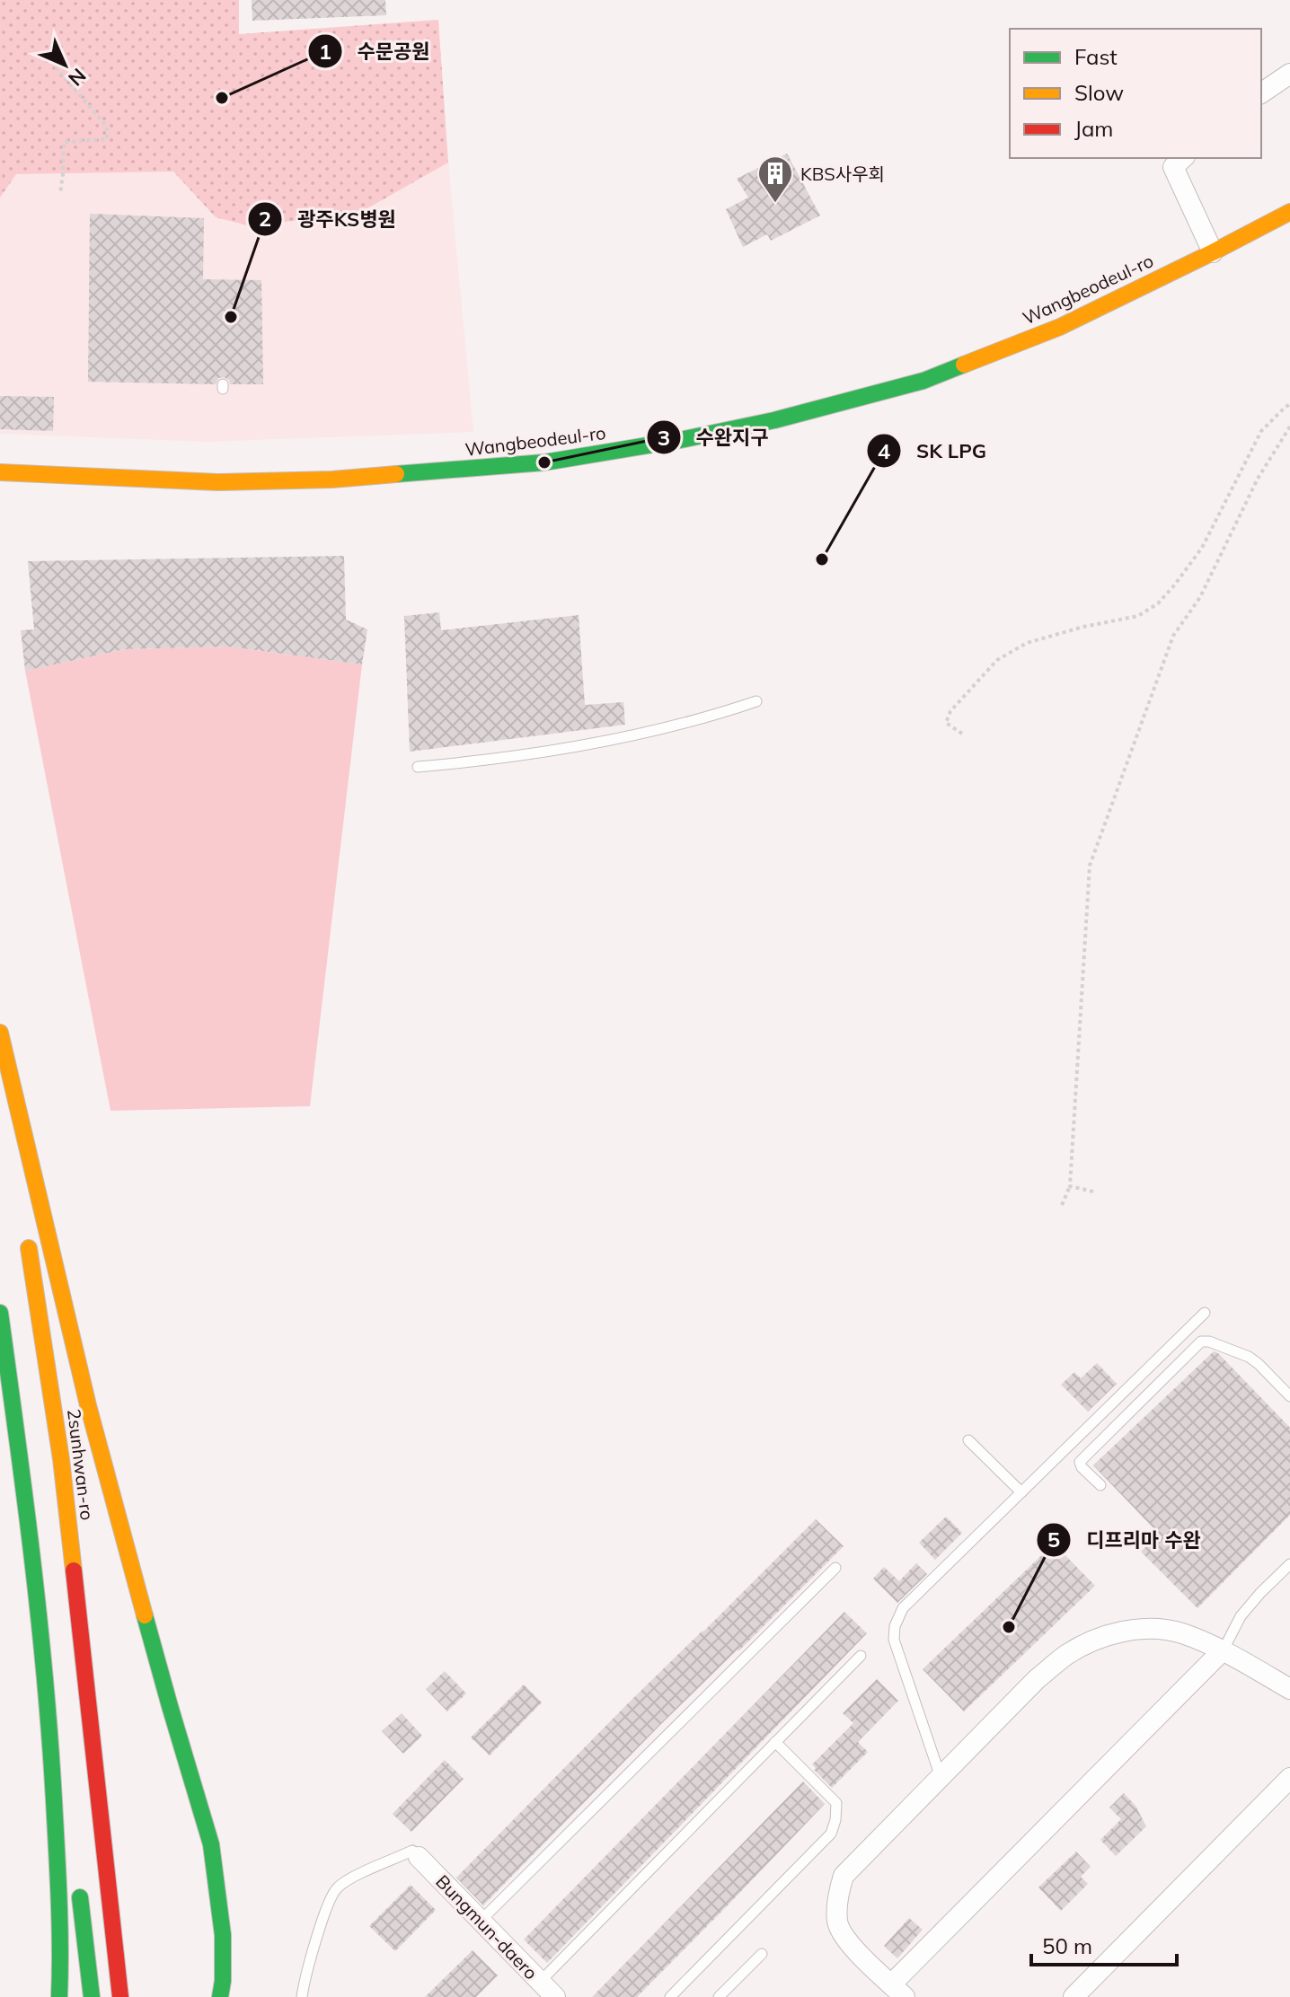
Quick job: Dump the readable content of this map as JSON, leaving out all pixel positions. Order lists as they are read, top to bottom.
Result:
{
  "streets": {
    "main road": ["Wangbeodeul-ro", "2sunhwan-ro"],
    "street": ["Bungmun-daero"]
  },
  "places": {
    "other": [
      "수문공원",
      "광주KS병원",
      "수완지구",
      "SK LPG",
      "디프리마 수완"
    ],
    "building": ["KBS사우회"]
  },
  "legend": ["Fast", "Slow", "Jam"],
  "scale_bar": "50 m",
  "north": "bottom right"
}
